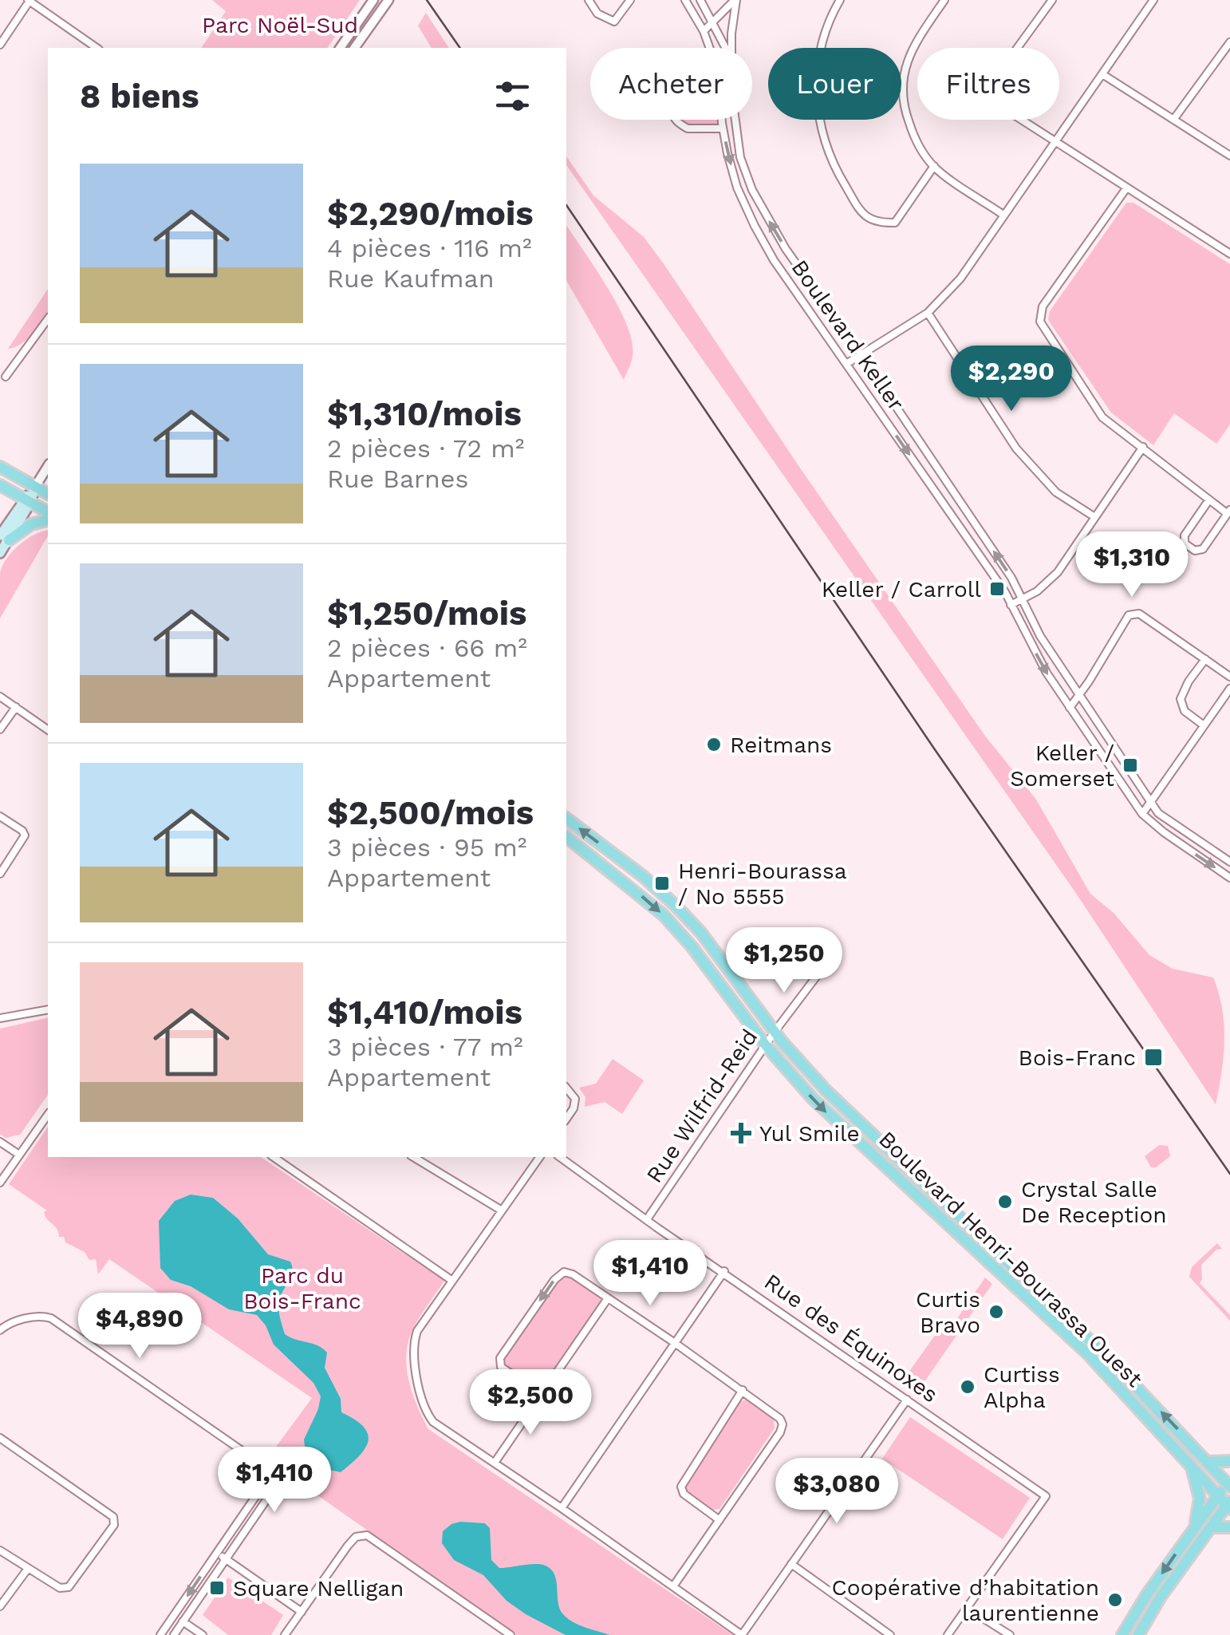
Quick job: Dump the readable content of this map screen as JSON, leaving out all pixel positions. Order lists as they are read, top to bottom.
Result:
{
  "streets": {
    "main road": ["Boulevard Henri-Bourassa Ouest"],
    "street": ["Boulevard Keller", "Rue Wilfrid-Reid", "Rue des Équinoxes"]
  },
  "crossings": [
    ["Rue Wilfrid-Reid", "Boulevard Henri-Bourassa Ouest"],
    ["Rue Wilfrid-Reid", "Rue des Équinoxes"]
  ],
  "parks": ["Parc Noël-Sud", "Parc du Bois-Franc"],
  "places": {
    "transit": [
      "Keller / Carroll",
      "Keller / Somerset",
      "Henri-Bourassa / No 5555",
      "Bois-Franc",
      "Square Nelligan"
    ],
    "other": [
      "Reitmans",
      "Crystal Salle De Reception",
      "Curtis Bravo",
      "Curtiss Alpha",
      "Coopérative d’habitation laurentienne"
    ],
    "health": ["Yul Smile"]
  },
  "page": {
    "chip": ["Acheter", "Louer", "Filtres"],
    "heading": "8 biens",
    "list": [
      {
        "name": "$2,290/mois",
        "note": "4 pièces · 116 m² · Rue Kaufman"
      },
      {
        "name": "$1,310/mois",
        "note": "2 pièces · 72 m² · Rue Barnes"
      },
      {
        "name": "$1,250/mois",
        "note": "2 pièces · 66 m² · Appartement"
      },
      {
        "name": "$2,500/mois",
        "note": "3 pièces · 95 m² · Appartement"
      },
      {
        "name": "$1,410/mois",
        "note": "3 pièces · 77 m² · Appartement"
      }
    ],
    "price": [
      "$2,290",
      "$1,310",
      "$1,250",
      "$1,410",
      "$4,890",
      "$2,500",
      "$1,410",
      "$3,080"
    ]
  }
}
